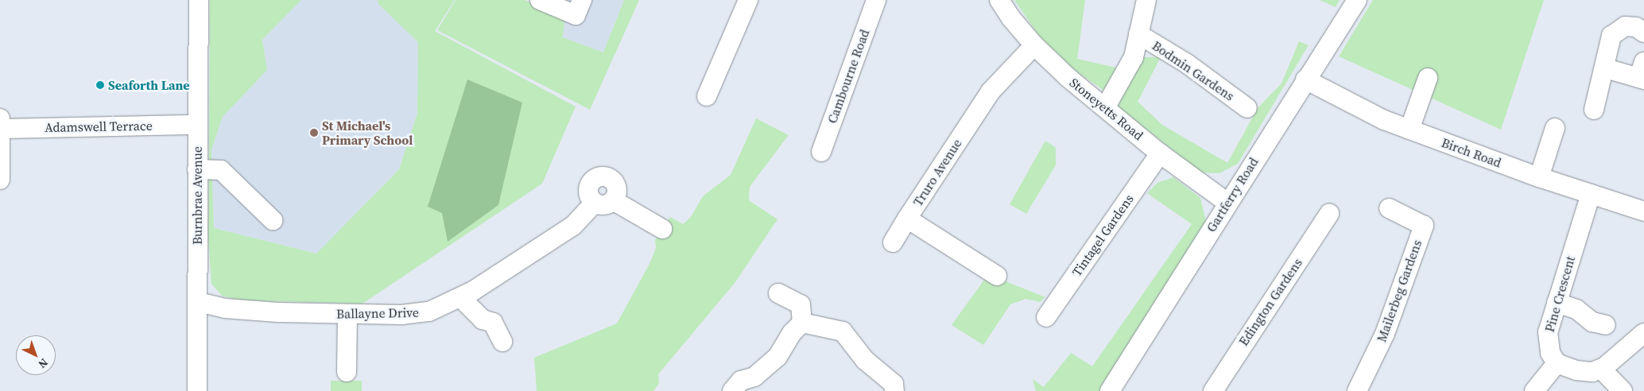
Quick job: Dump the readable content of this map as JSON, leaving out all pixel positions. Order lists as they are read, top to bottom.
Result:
{
  "streets": {
    "street": [
      "Bodmin Gardens",
      "Cambourne Road",
      "Stoneyetts Road",
      "Adamswell Terrace",
      "Birch Road",
      "Truro Avenue",
      "Gartferry Road",
      "Burnbrae Avenue",
      "Tintagel Gardens",
      "Mailerbeg Gardens",
      "Pine Crescent",
      "Edington Gardens",
      "Ballayne Drive"
    ]
  },
  "crossings": [
    ["Stoneyetts Road", "Truro Avenue"],
    ["Stoneyetts Road", "Gartferry Road"],
    ["Stoneyetts Road", "Tintagel Gardens"],
    ["Adamswell Terrace", "Burnbrae Avenue"],
    ["Birch Road", "Gartferry Road"],
    ["Birch Road", "Pine Crescent"],
    ["Burnbrae Avenue", "Ballayne Drive"]
  ],
  "places": ["Seaforth Lane", "St Michael's Primary School"],
  "north": "bottom right"
}
